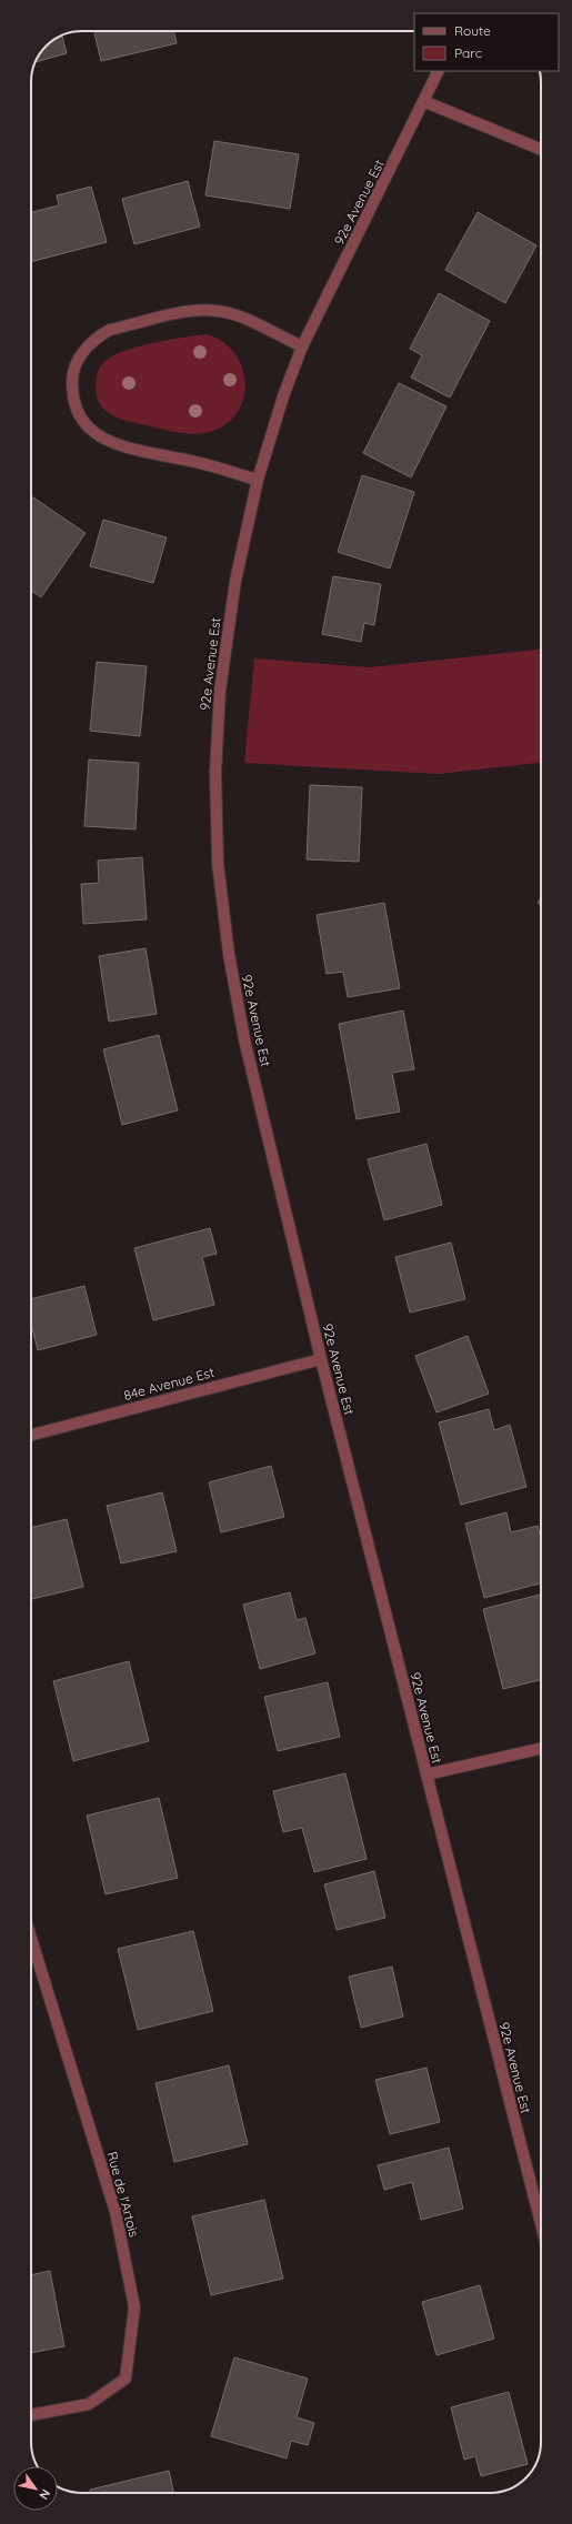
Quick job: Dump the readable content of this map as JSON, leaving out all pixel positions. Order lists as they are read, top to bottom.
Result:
{
  "streets": {
    "street": ["92e Avenue Est", "84e Avenue Est", "Rue de l'Artois"]
  },
  "crossings": [
    ["92e Avenue Est", "84e Avenue Est"]
  ],
  "legend": ["Route", "Parc"],
  "north": "bottom right"
}
